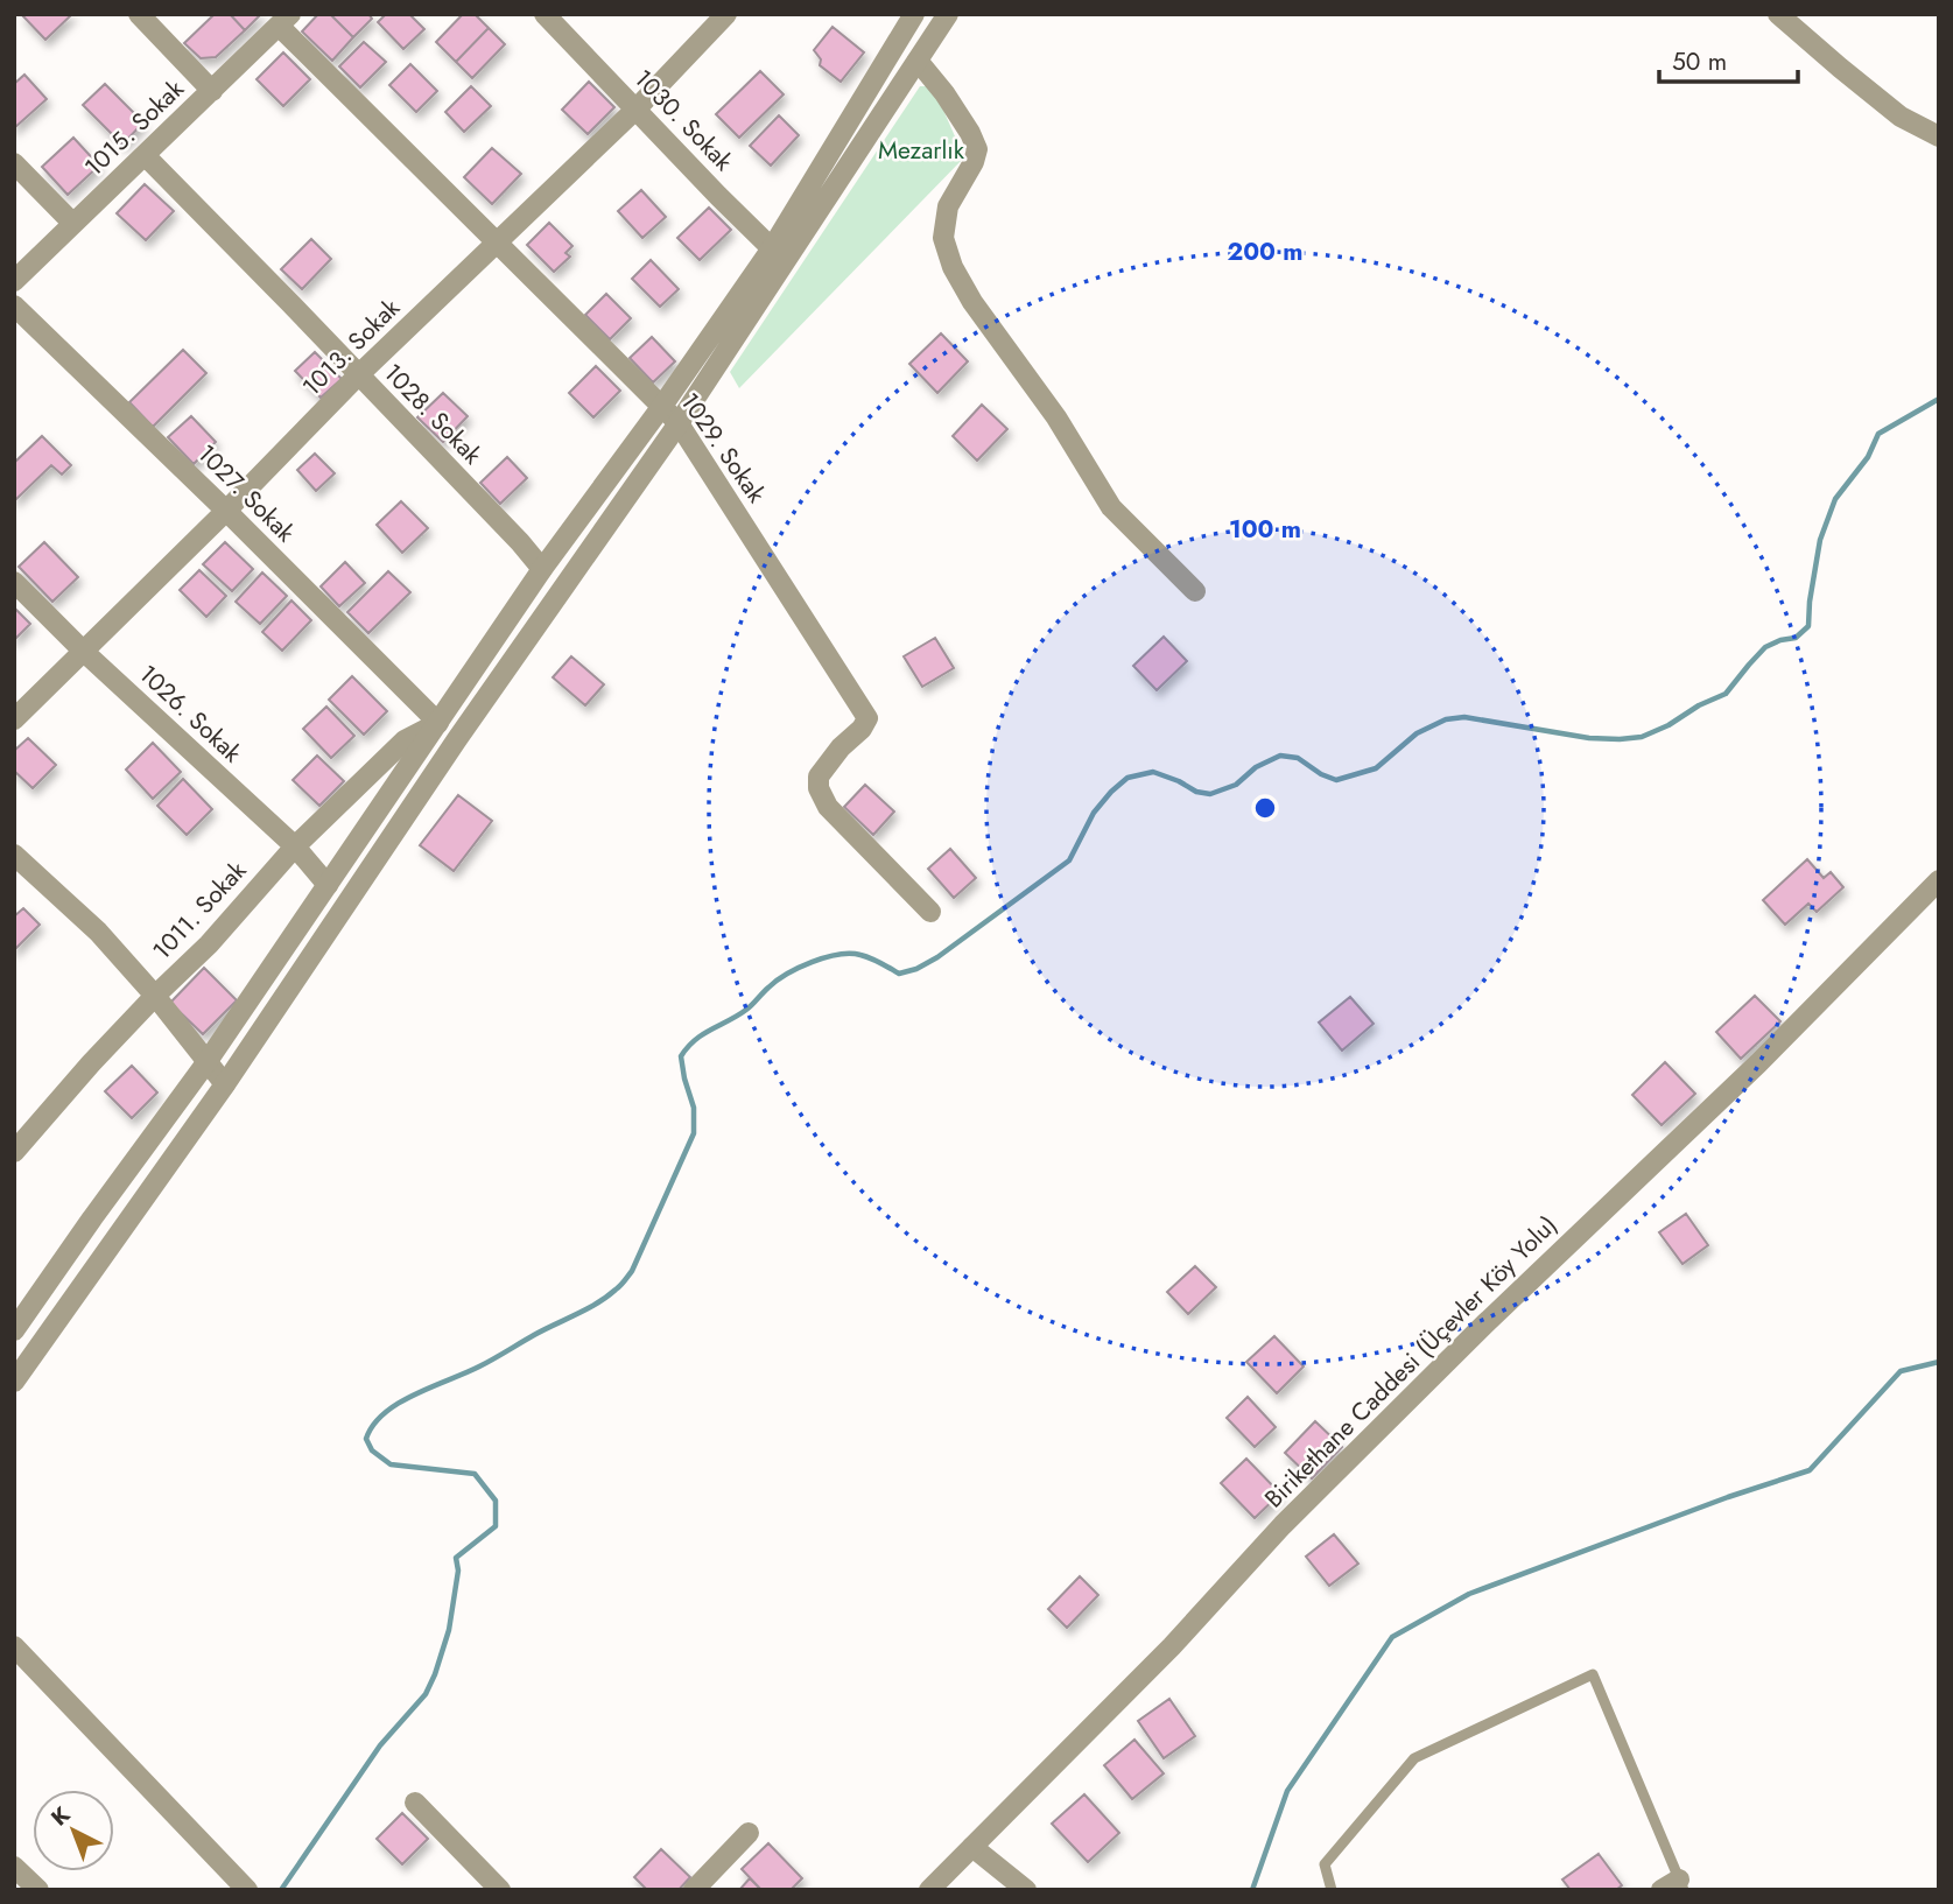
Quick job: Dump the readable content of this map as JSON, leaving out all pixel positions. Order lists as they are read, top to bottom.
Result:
{
  "streets": {
    "street": [
      "1030. Sokak",
      "1015. Sokak",
      "1013. Sokak",
      "1028. Sokak",
      "1029. Sokak",
      "1027. Sokak",
      "1026. Sokak",
      "1011. Sokak",
      "Birikethane Caddesi (Üçevler Köy Yolu)"
    ]
  },
  "crossings": [
    ["1030. Sokak", "1013. Sokak"],
    ["1015. Sokak", "1028. Sokak"],
    ["1015. Sokak", "1029. Sokak"],
    ["1013. Sokak", "1028. Sokak"],
    ["1013. Sokak", "1029. Sokak"],
    ["1013. Sokak", "1027. Sokak"],
    ["1013. Sokak", "1026. Sokak"],
    ["1027. Sokak", "1011. Sokak"],
    ["1026. Sokak", "1011. Sokak"]
  ],
  "parks": ["Mezarlık"],
  "scale_bar": "50 m",
  "north": "top left",
  "rings": ["200 m", "100 m"]
}
